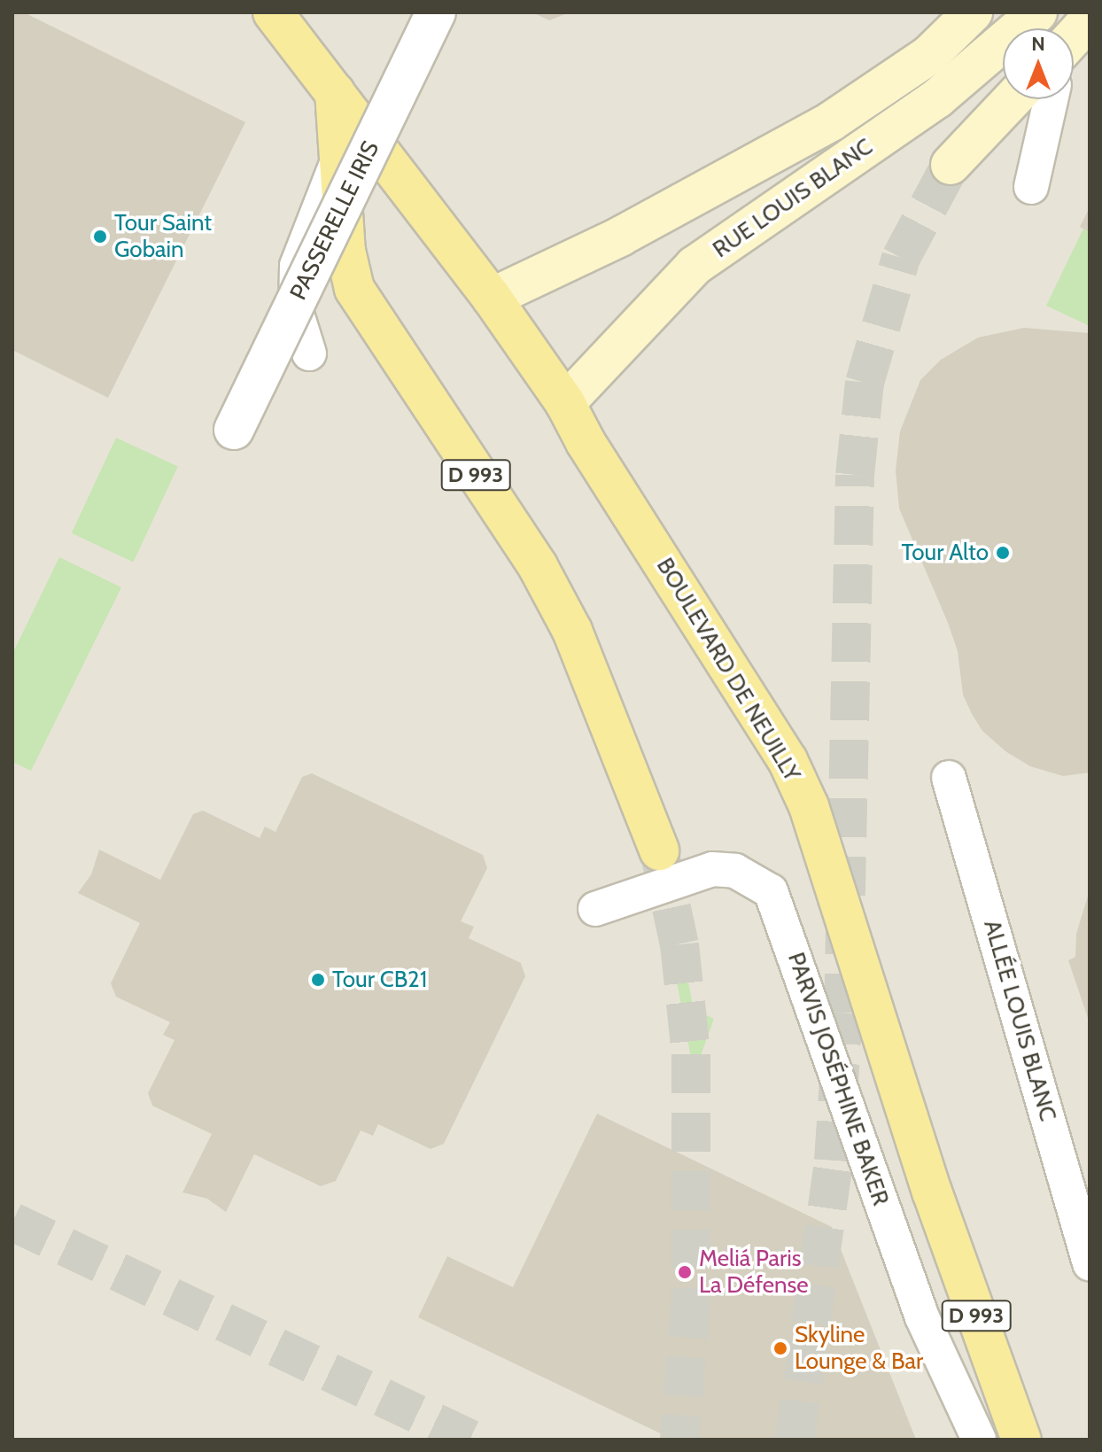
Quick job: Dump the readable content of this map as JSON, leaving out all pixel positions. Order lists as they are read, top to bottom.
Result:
{
  "streets": {
    "main road": ["RUE LOUIS BLANC", "D 993", "BOULEVARD DE NEUILLY"],
    "street": ["PASSERELLE IRIS"],
    "lane": ["ALLÉE LOUIS BLANC", "PARVIS JOSÉPHINE BAKER"]
  },
  "crossings": [
    ["RUE LOUIS BLANC", "BOULEVARD DE NEUILLY"],
    ["D 993", "BOULEVARD DE NEUILLY"]
  ],
  "places": [
    "Tour Saint Gobain",
    "Tour Alto",
    "Tour CB21",
    "Meliá Paris La Défense",
    "Skyline Lounge & Bar"
  ],
  "north": "top"
}
